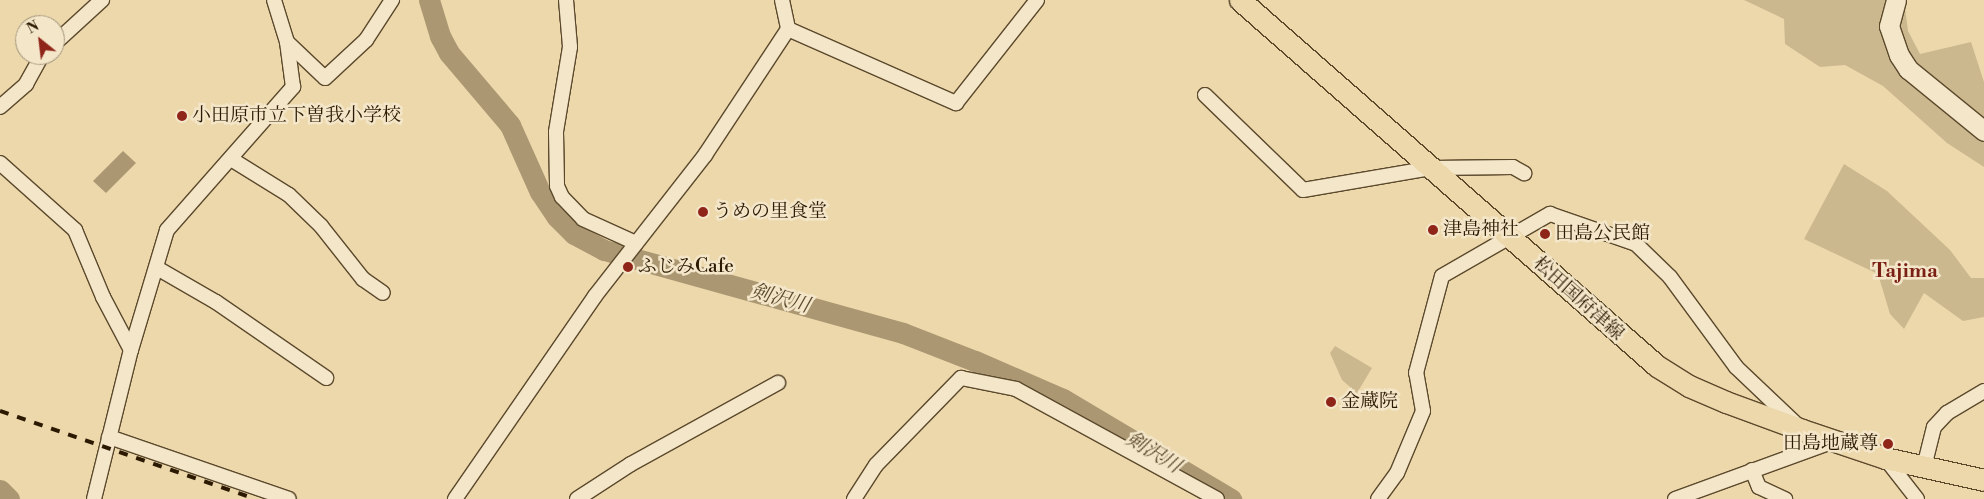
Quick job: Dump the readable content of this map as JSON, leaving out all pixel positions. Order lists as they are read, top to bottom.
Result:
{
  "streets": {
    "main road": ["松田国府津線"]
  },
  "districts": ["Tajima"],
  "water": ["剣沢川"],
  "places": [
    "小田原市立下曽我小学校",
    "うめの里食堂",
    "津島神社",
    "田島公民館",
    "ふじみCafe",
    "金蔵院",
    "田島地蔵尊"
  ],
  "north": "top left"
}
